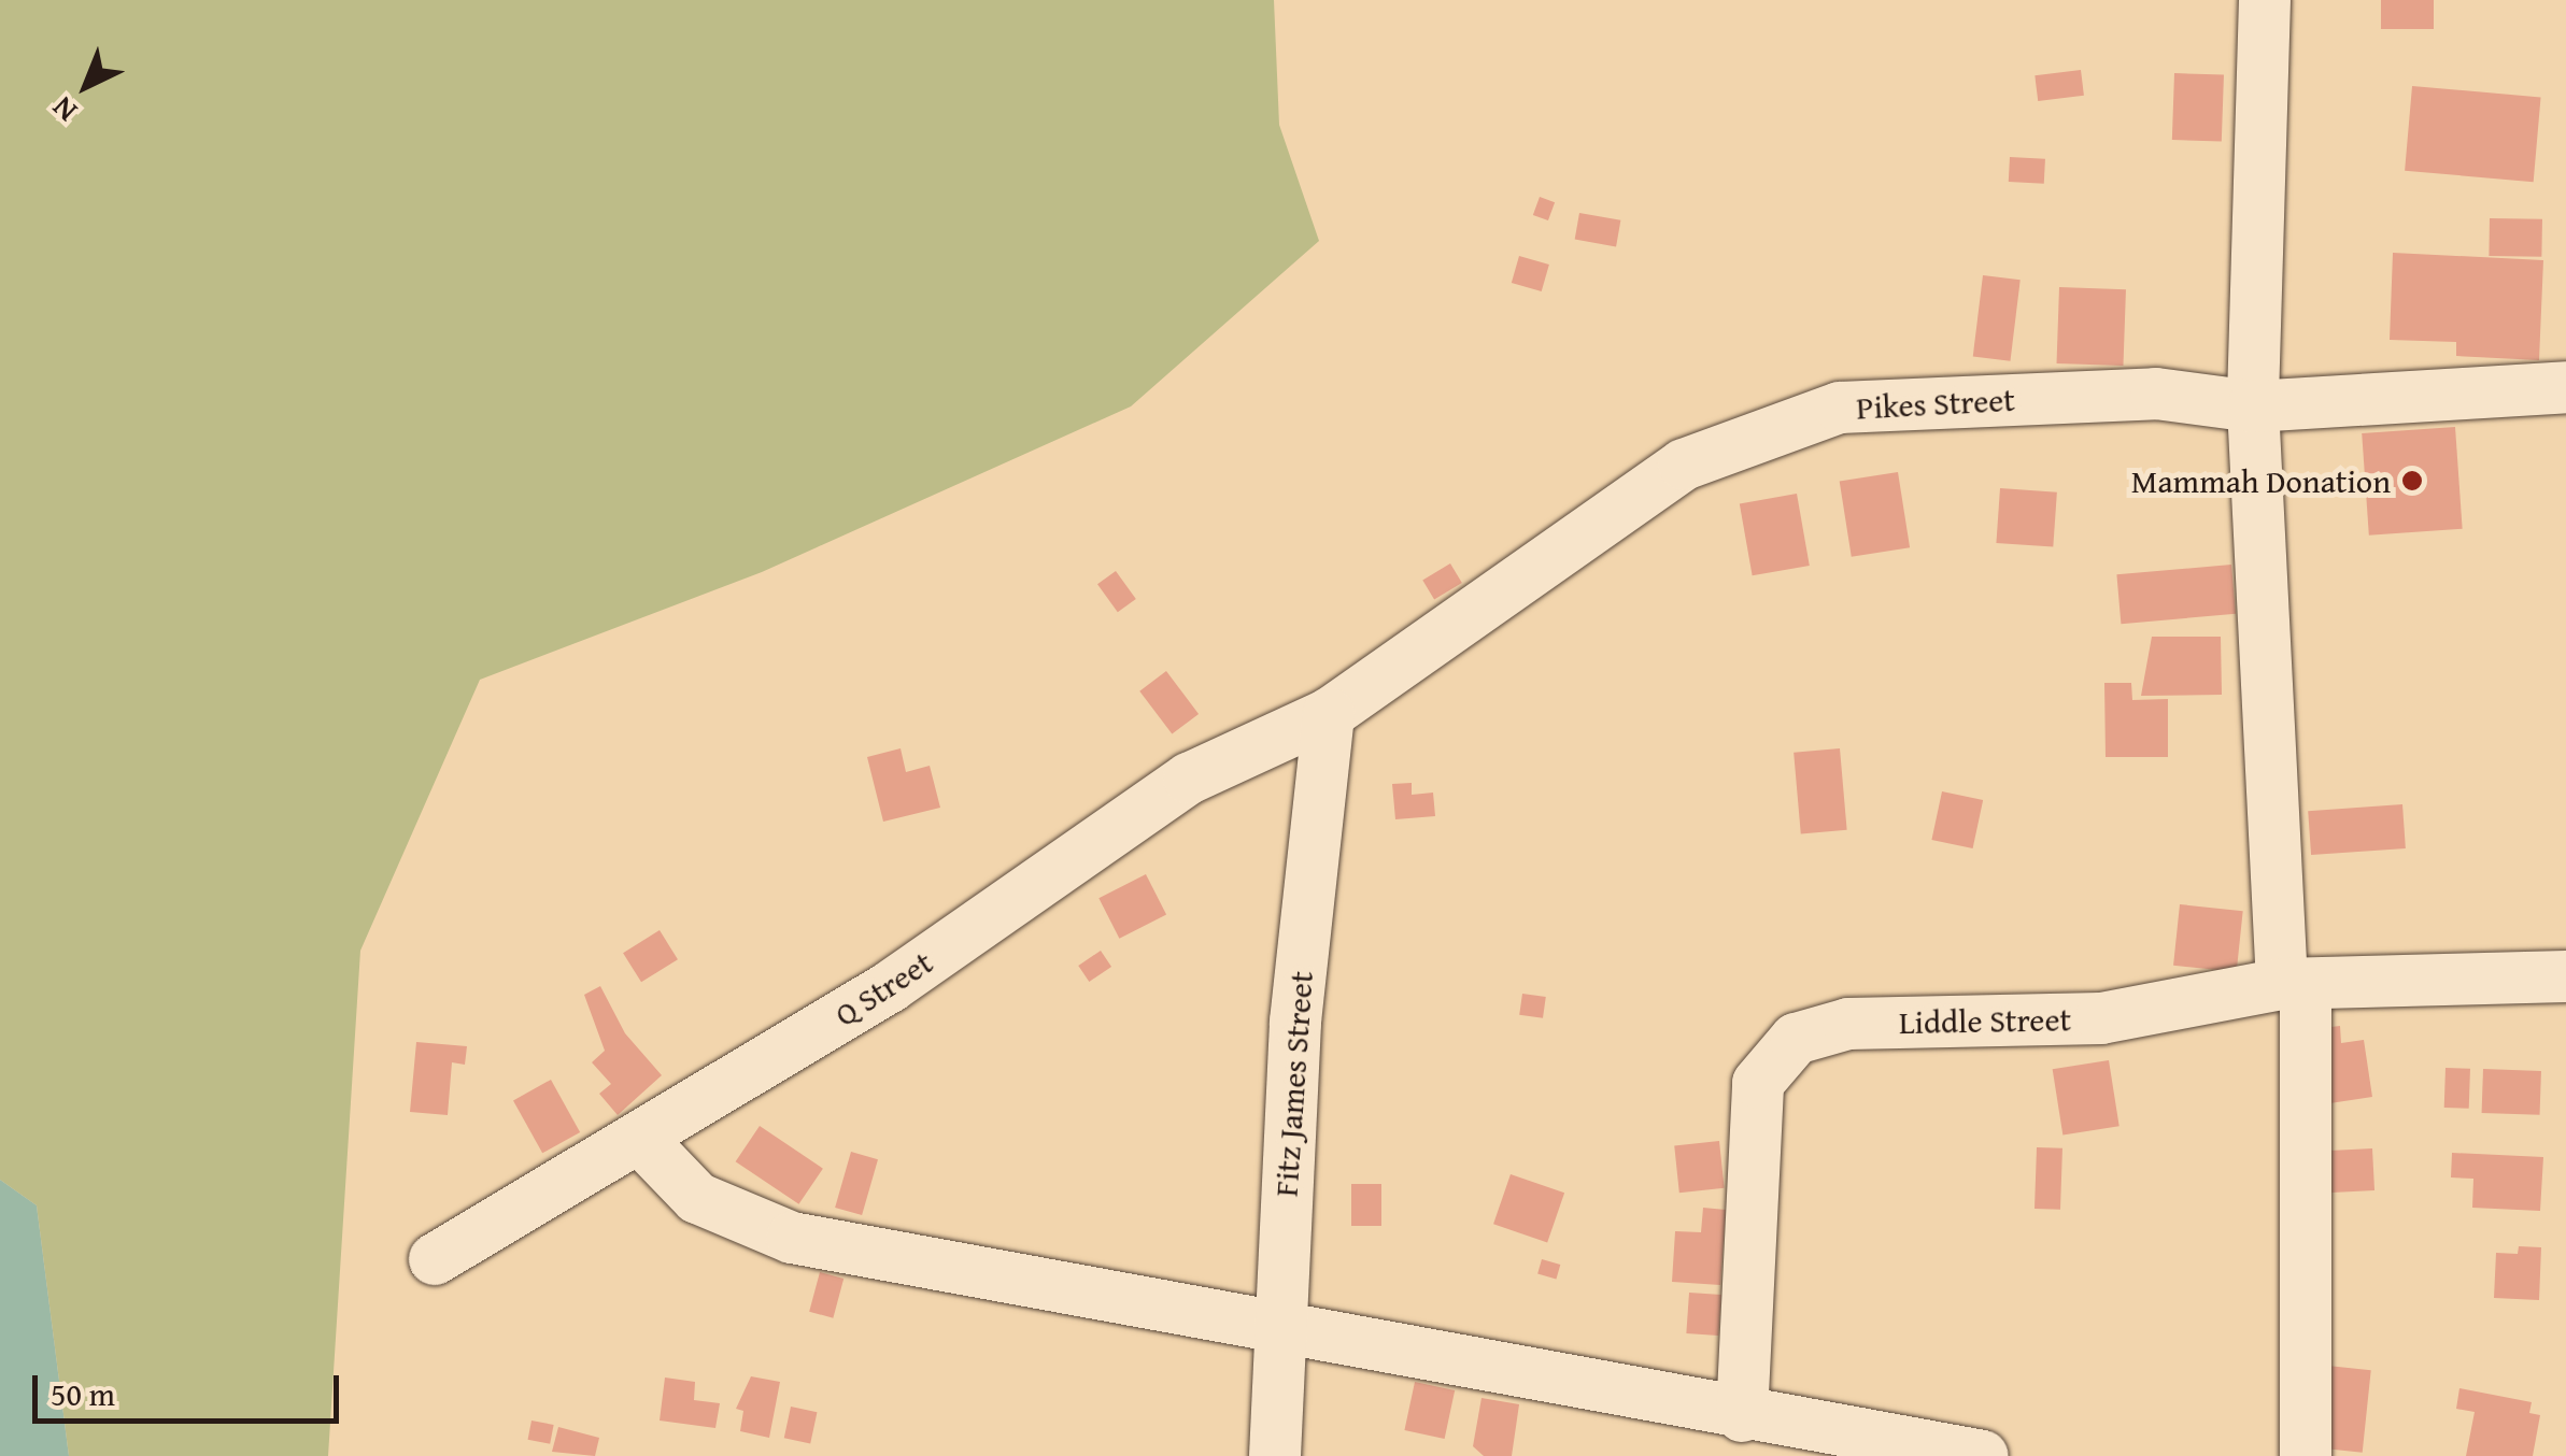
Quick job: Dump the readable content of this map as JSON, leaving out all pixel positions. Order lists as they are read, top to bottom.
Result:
{
  "streets": {
    "street": [
      "Pikes Street",
      "Q Street",
      "Liddle Street",
      "Fitz James Street"
    ]
  },
  "crossings": [
    ["Pikes Street", "Q Street"],
    ["Pikes Street", "Fitz James Street"],
    ["Q Street", "Fitz James Street"]
  ],
  "places": ["Mammah Donation"],
  "scale_bar": "50 m",
  "north": "bottom left"
}
